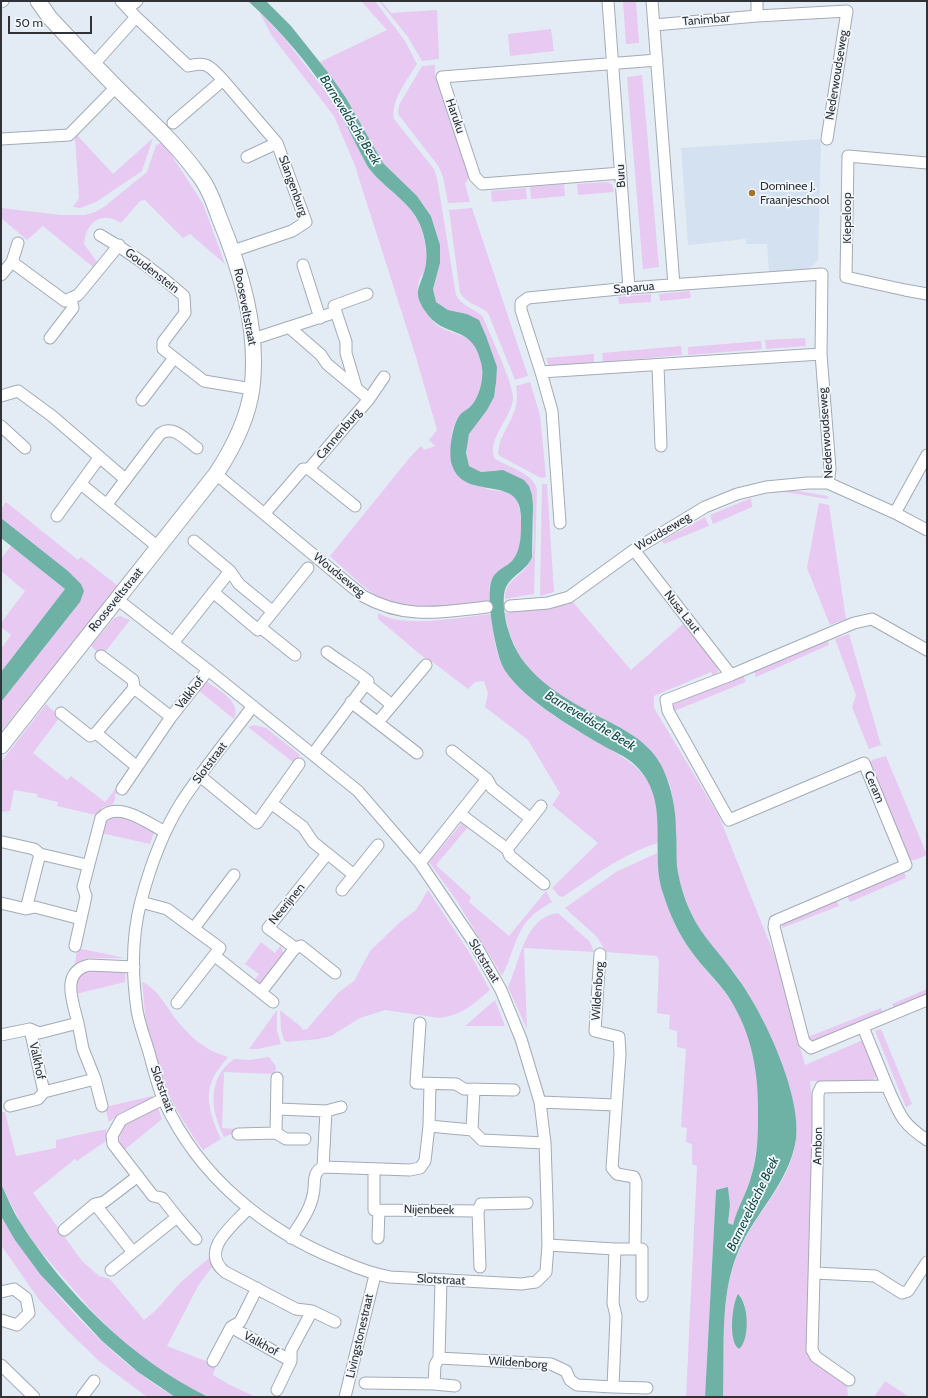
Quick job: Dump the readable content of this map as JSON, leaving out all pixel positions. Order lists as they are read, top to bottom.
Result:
{
  "streets": {
    "street": [
      "Tanimbar",
      "Nederwoudseweg",
      "Haruku",
      "Buru",
      "Slangenburg",
      "Kiepeloop",
      "Goudenstein",
      "Saparua",
      "Rooseveltstraat",
      "Cannenburg",
      "Woudseweg",
      "Nusa Laut",
      "Valkhof",
      "Slotstraat",
      "Ceram",
      "Neerijnen",
      "Wildenborg",
      "Ambon",
      "Nijenbeek",
      "Livingstonestraat"
    ]
  },
  "crossings": [
    ["Tanimbar", "Nederwoudseweg"],
    ["Nederwoudseweg", "Saparua"],
    ["Nederwoudseweg", "Woudseweg"],
    ["Haruku", "Buru"],
    ["Buru", "Saparua"],
    ["Slangenburg", "Rooseveltstraat"],
    ["Goudenstein", "Rooseveltstraat"],
    ["Rooseveltstraat", "Woudseweg"],
    ["Rooseveltstraat", "Slotstraat"],
    ["Cannenburg", "Woudseweg"],
    ["Woudseweg", "Nusa Laut"],
    ["Nusa Laut", "Ceram"],
    ["Valkhof", "Slotstraat"],
    ["Slotstraat", "Livingstonestraat"]
  ],
  "water": ["Barneveldsche Beek"],
  "places": ["Dominee J. Fraanjeschool"],
  "scale_bar": "50 m"
}
